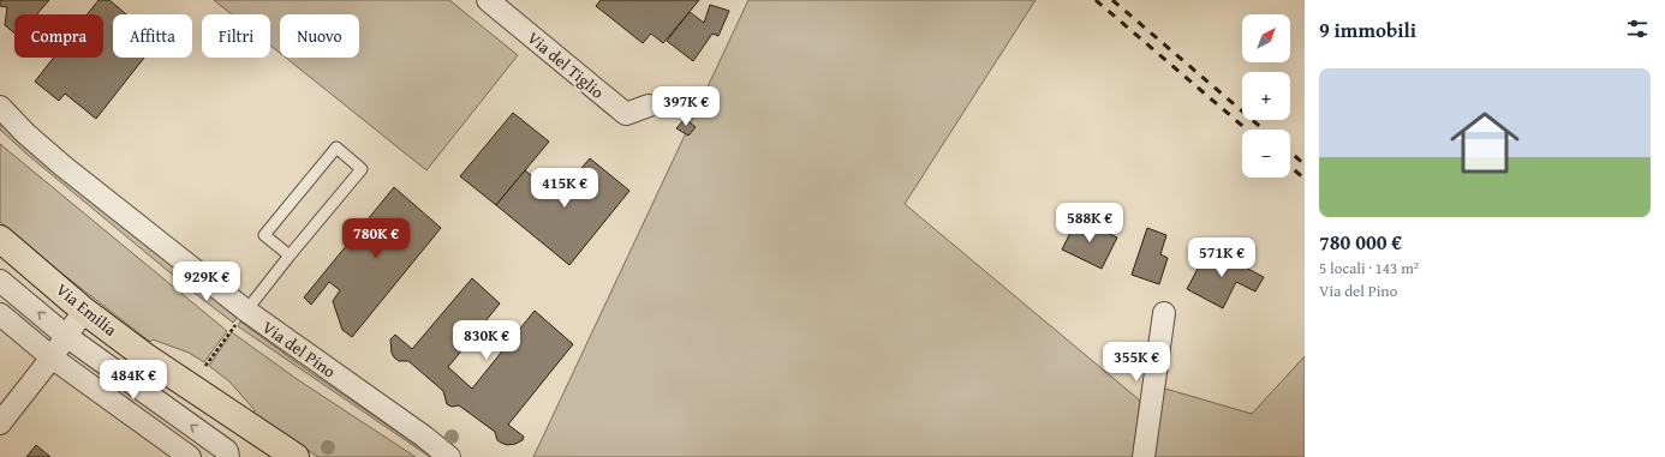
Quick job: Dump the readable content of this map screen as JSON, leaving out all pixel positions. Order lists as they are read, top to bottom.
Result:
{
  "streets": {
    "main road": ["Via Emilia"],
    "street": ["Via del Tiglio", "Via del Pino"]
  },
  "north": "top right",
  "page": {
    "heading": "9 immobili",
    "map_buttons": ["+", "−"],
    "chip": [
      "Compra",
      "Affitta",
      "Filtri",
      "Nuovo"
    ],
    "list": [
      {
        "name": "780 000 €",
        "note": "5 locali · 143 m² · Via del Pino"
      }
    ],
    "price": [
      "397K €",
      "415K €",
      "588K €",
      "780K €",
      "571K €",
      "929K €",
      "830K €",
      "355K €",
      "484K €"
    ]
  }
}
